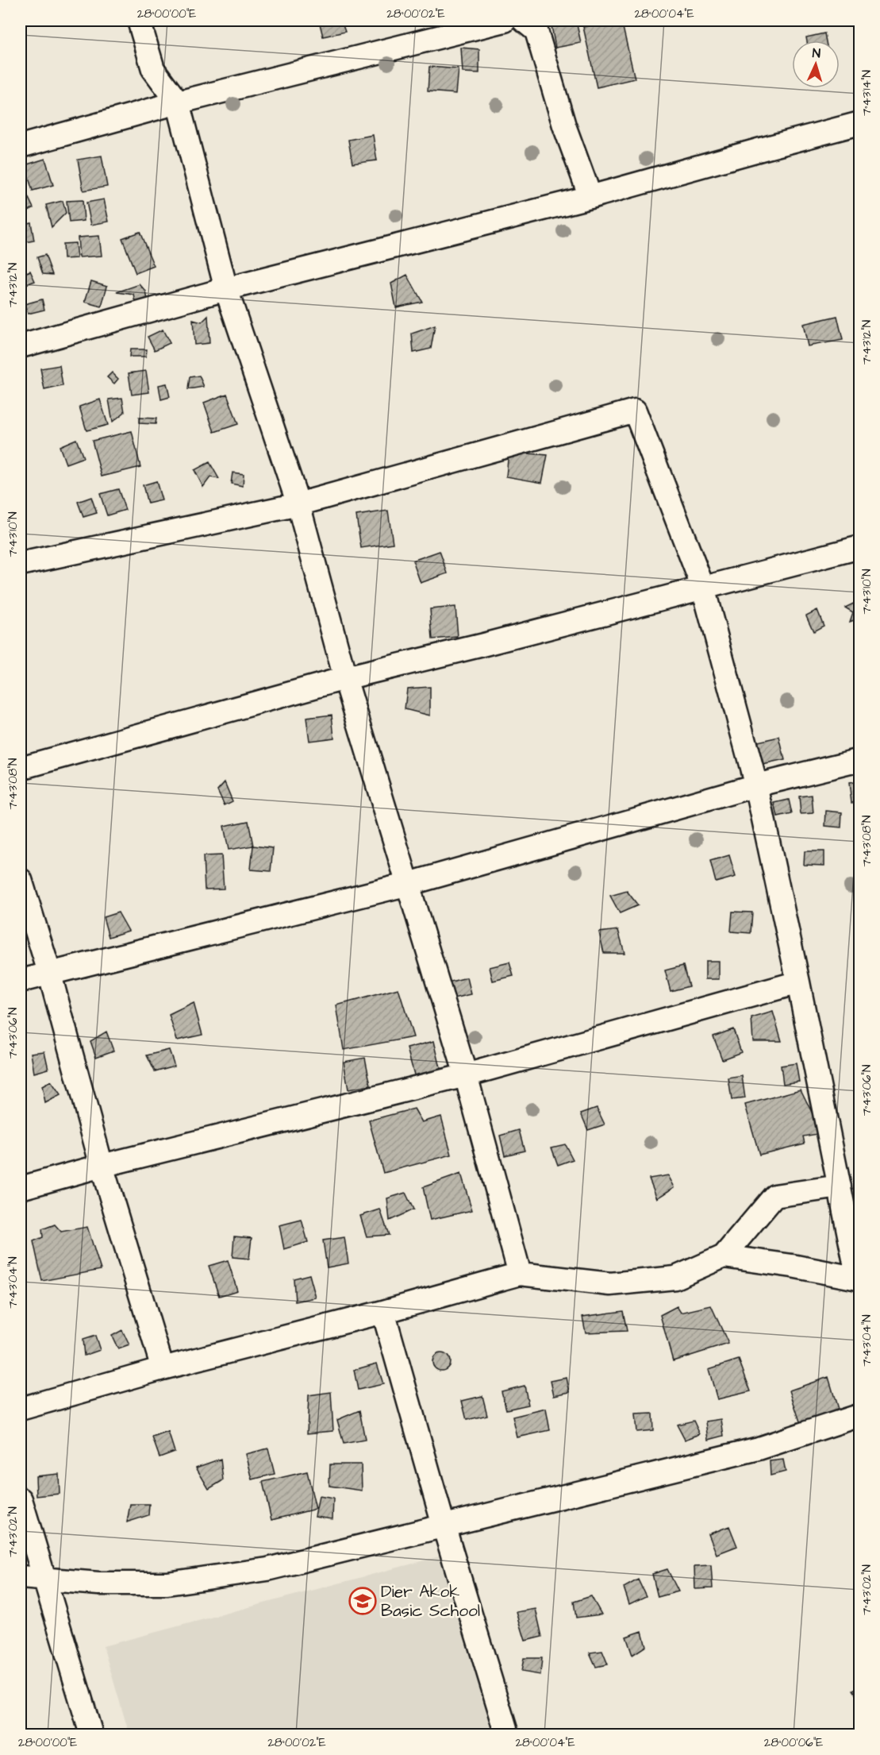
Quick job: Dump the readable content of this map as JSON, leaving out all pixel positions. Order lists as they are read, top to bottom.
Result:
{
  "places": {
    "school or university": ["Dier Akok Basic School"]
  },
  "north": "top",
  "coordinates": [
    "28°00'00\"E",
    "28°00'02\"E",
    "28°00'04\"E",
    "7°43'14\"N",
    "7°43'12\"N",
    "7°43'10\"N",
    "7°43'08\"N",
    "7°43'06\"N",
    "7°43'04\"N",
    "7°43'02\"N",
    "28°00'06\"E"
  ]
}
